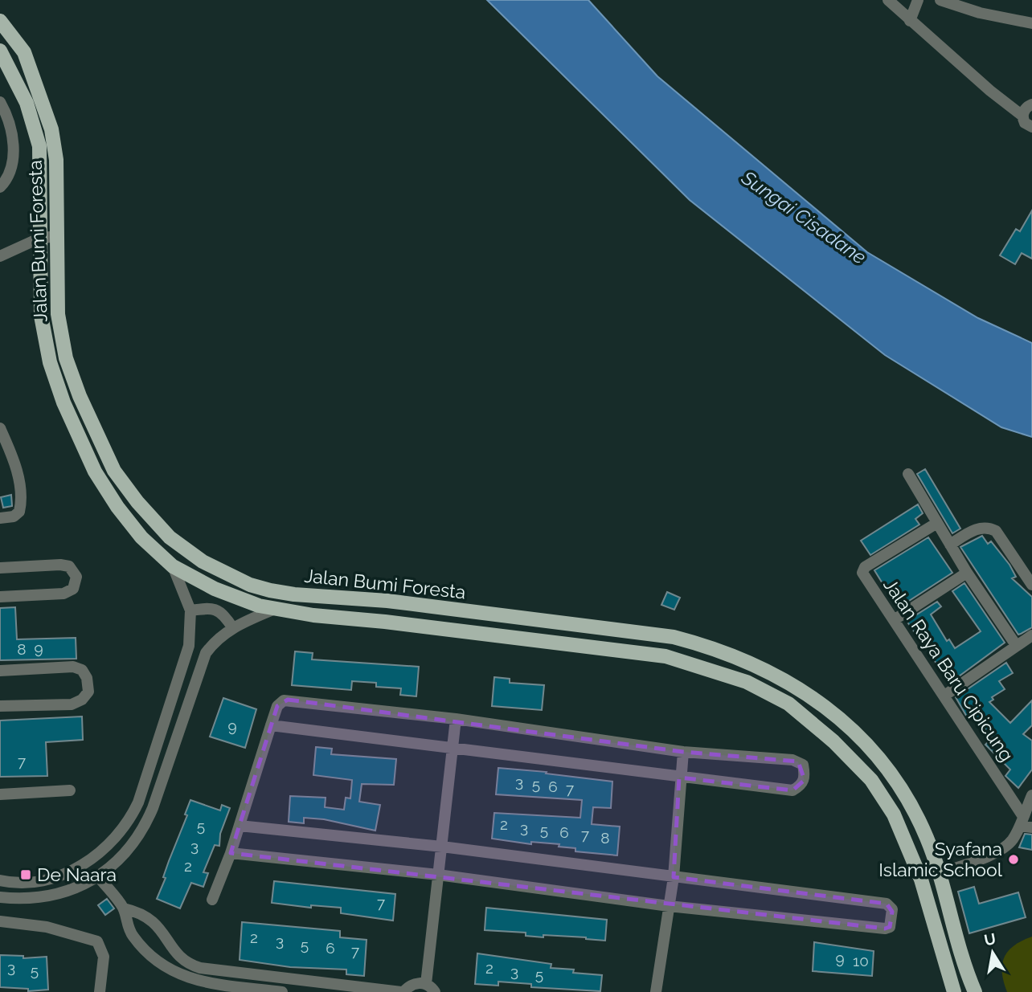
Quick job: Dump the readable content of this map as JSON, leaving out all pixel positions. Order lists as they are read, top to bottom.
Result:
{
  "streets": {
    "main road": ["Jalan Bumi Foresta"],
    "street": ["Jalan Raya Baru Cipicung"]
  },
  "water": ["Sungai Cisadane"],
  "places": {
    "other": ["Syafana Islamic School"],
    "transit": ["De Naara"]
  },
  "house_numbers": [
    "9",
    "8",
    "9",
    "7",
    "3",
    "5",
    "6",
    "7",
    "2",
    "5",
    "3",
    "5",
    "6",
    "7",
    "8",
    "3",
    "2",
    "7",
    "2",
    "3",
    "5",
    "6",
    "7",
    "9",
    "10",
    "3",
    "2",
    "5",
    "3",
    "5"
  ],
  "north": "top"
}
